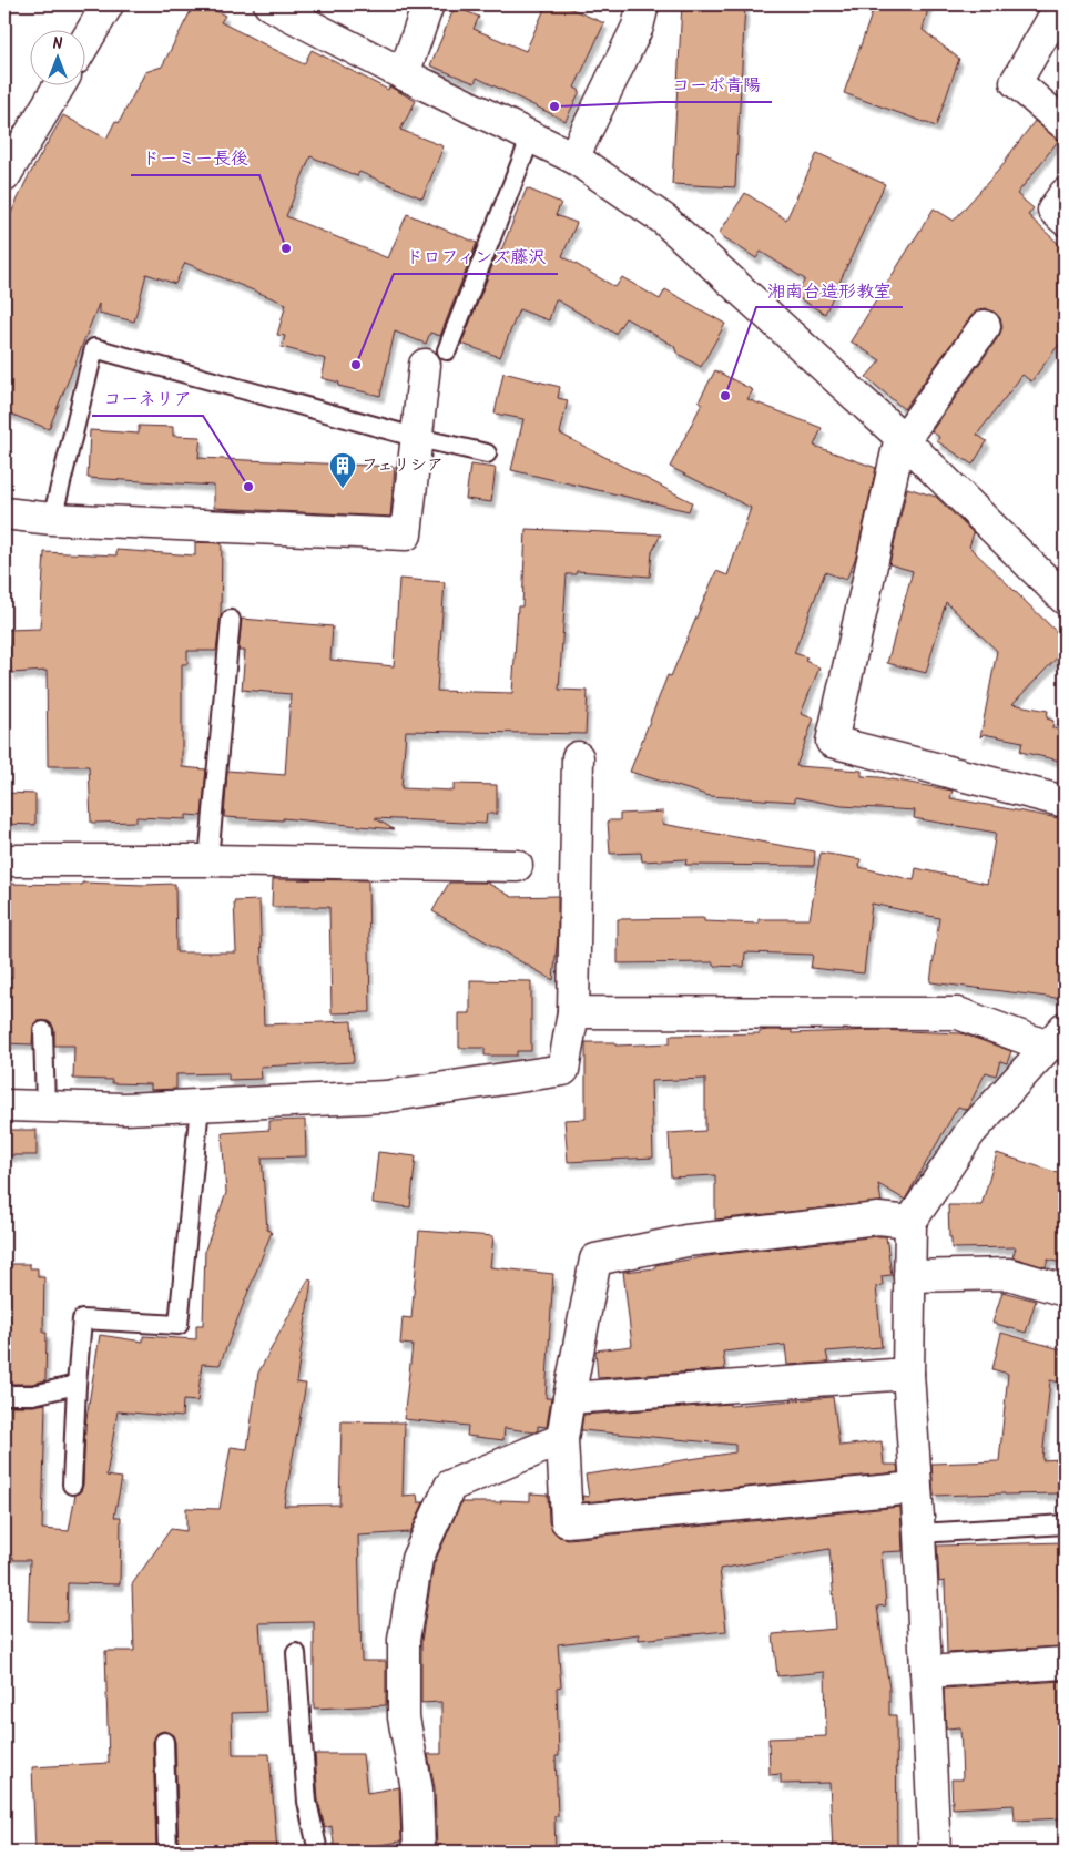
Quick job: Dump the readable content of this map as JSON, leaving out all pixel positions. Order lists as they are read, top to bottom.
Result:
{
  "places": {
    "other": [
      "コーポ青陽",
      "ドーミー長後",
      "ドロフィンズ藤沢",
      "湘南台造形教室",
      "コーネリア"
    ],
    "building": ["フェリシア"]
  },
  "north": "top"
}
